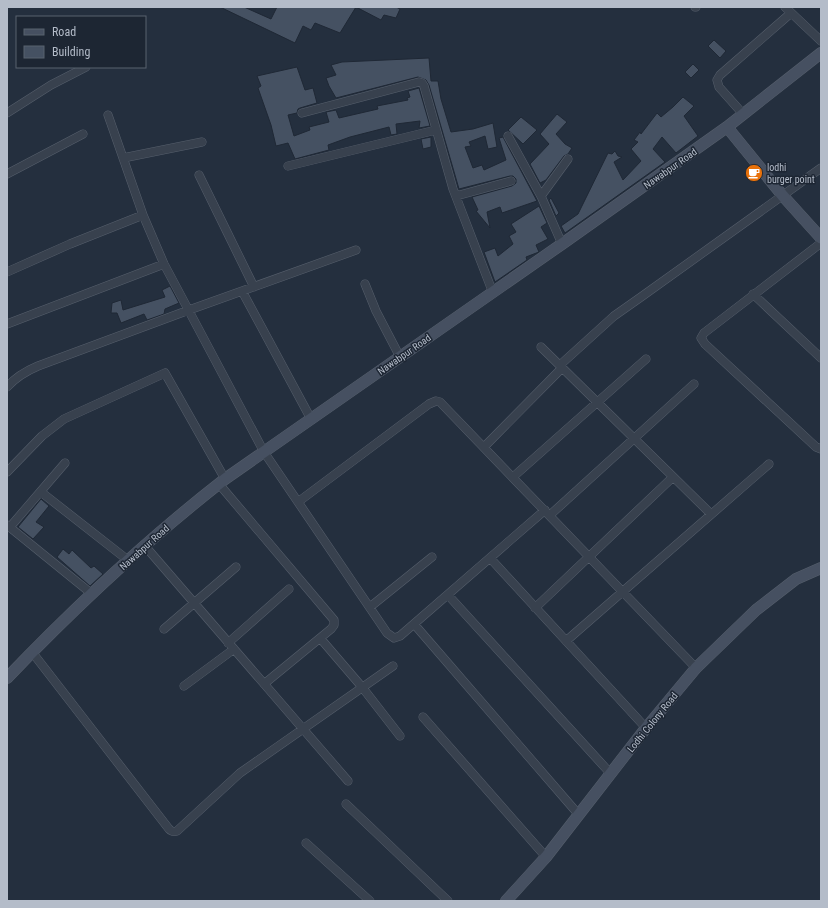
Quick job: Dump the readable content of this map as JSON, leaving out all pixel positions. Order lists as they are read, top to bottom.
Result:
{
  "streets": {
    "street": ["Nawabpur Road", "Lodhi Colony Road"]
  },
  "places": {
    "cafe": ["lodhi burger point"]
  },
  "legend": ["Road", "Building"]
}
